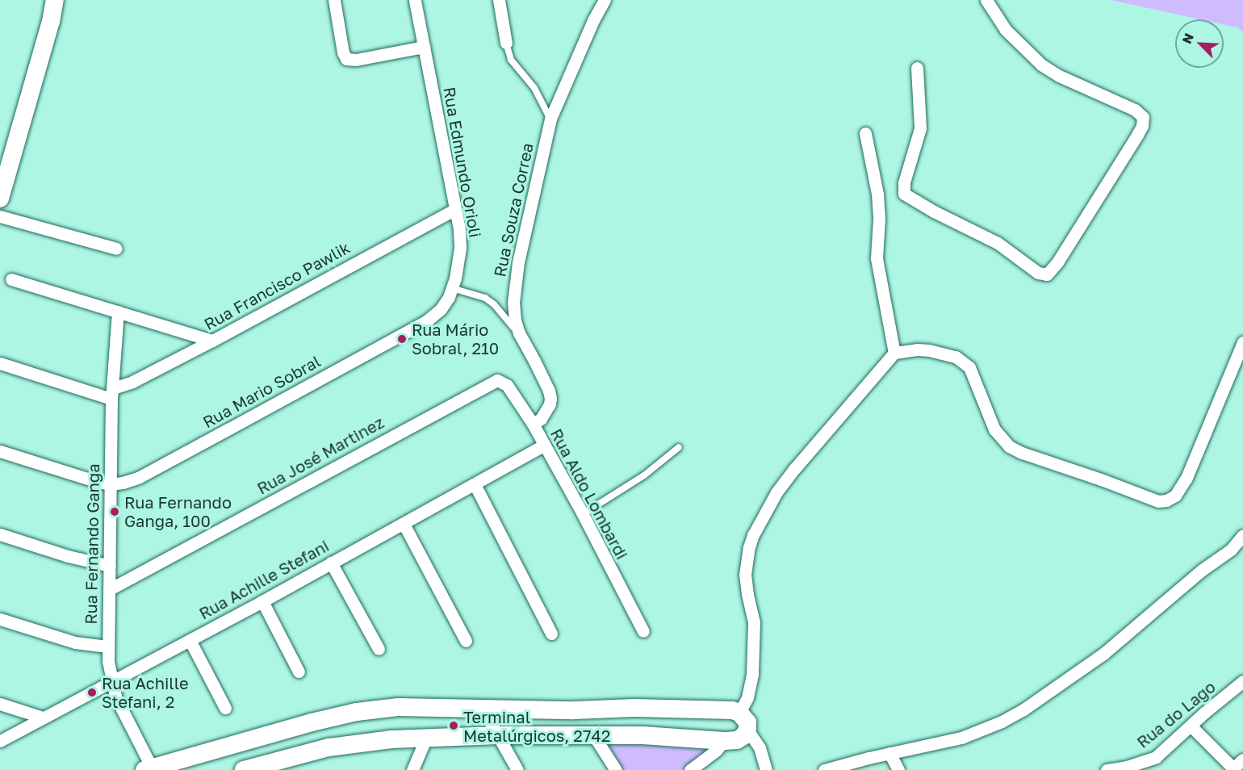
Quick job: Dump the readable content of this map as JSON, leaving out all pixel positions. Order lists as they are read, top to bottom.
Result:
{
  "streets": {
    "street": [
      "Rua Edmundo Orioli",
      "Rua Souza Correa",
      "Rua Francisco Pawlik",
      "Rua Mario Sobral",
      "Rua José Martinez",
      "Rua Aldo Lombardi",
      "Rua Fernando Ganga",
      "Rua Achille Stefani",
      "Rua do Lago"
    ]
  },
  "crossings": [
    ["Rua Edmundo Orioli", "Rua Francisco Pawlik"],
    ["Rua Edmundo Orioli", "Rua Mario Sobral"],
    ["Rua Souza Correa", "Rua Aldo Lombardi"],
    ["Rua Francisco Pawlik", "Rua Fernando Ganga"],
    ["Rua Mario Sobral", "Rua Fernando Ganga"],
    ["Rua José Martinez", "Rua Aldo Lombardi"],
    ["Rua José Martinez", "Rua Fernando Ganga"],
    ["Rua Aldo Lombardi", "Rua Achille Stefani"],
    ["Rua Fernando Ganga", "Rua Achille Stefani"]
  ],
  "places": [
    "Rua Mário Sobral, 210",
    "Rua Fernando Ganga, 100",
    "Rua Achille Stefani, 2",
    "Terminal Metalúrgicos, 2742"
  ],
  "north": "top left"
}
